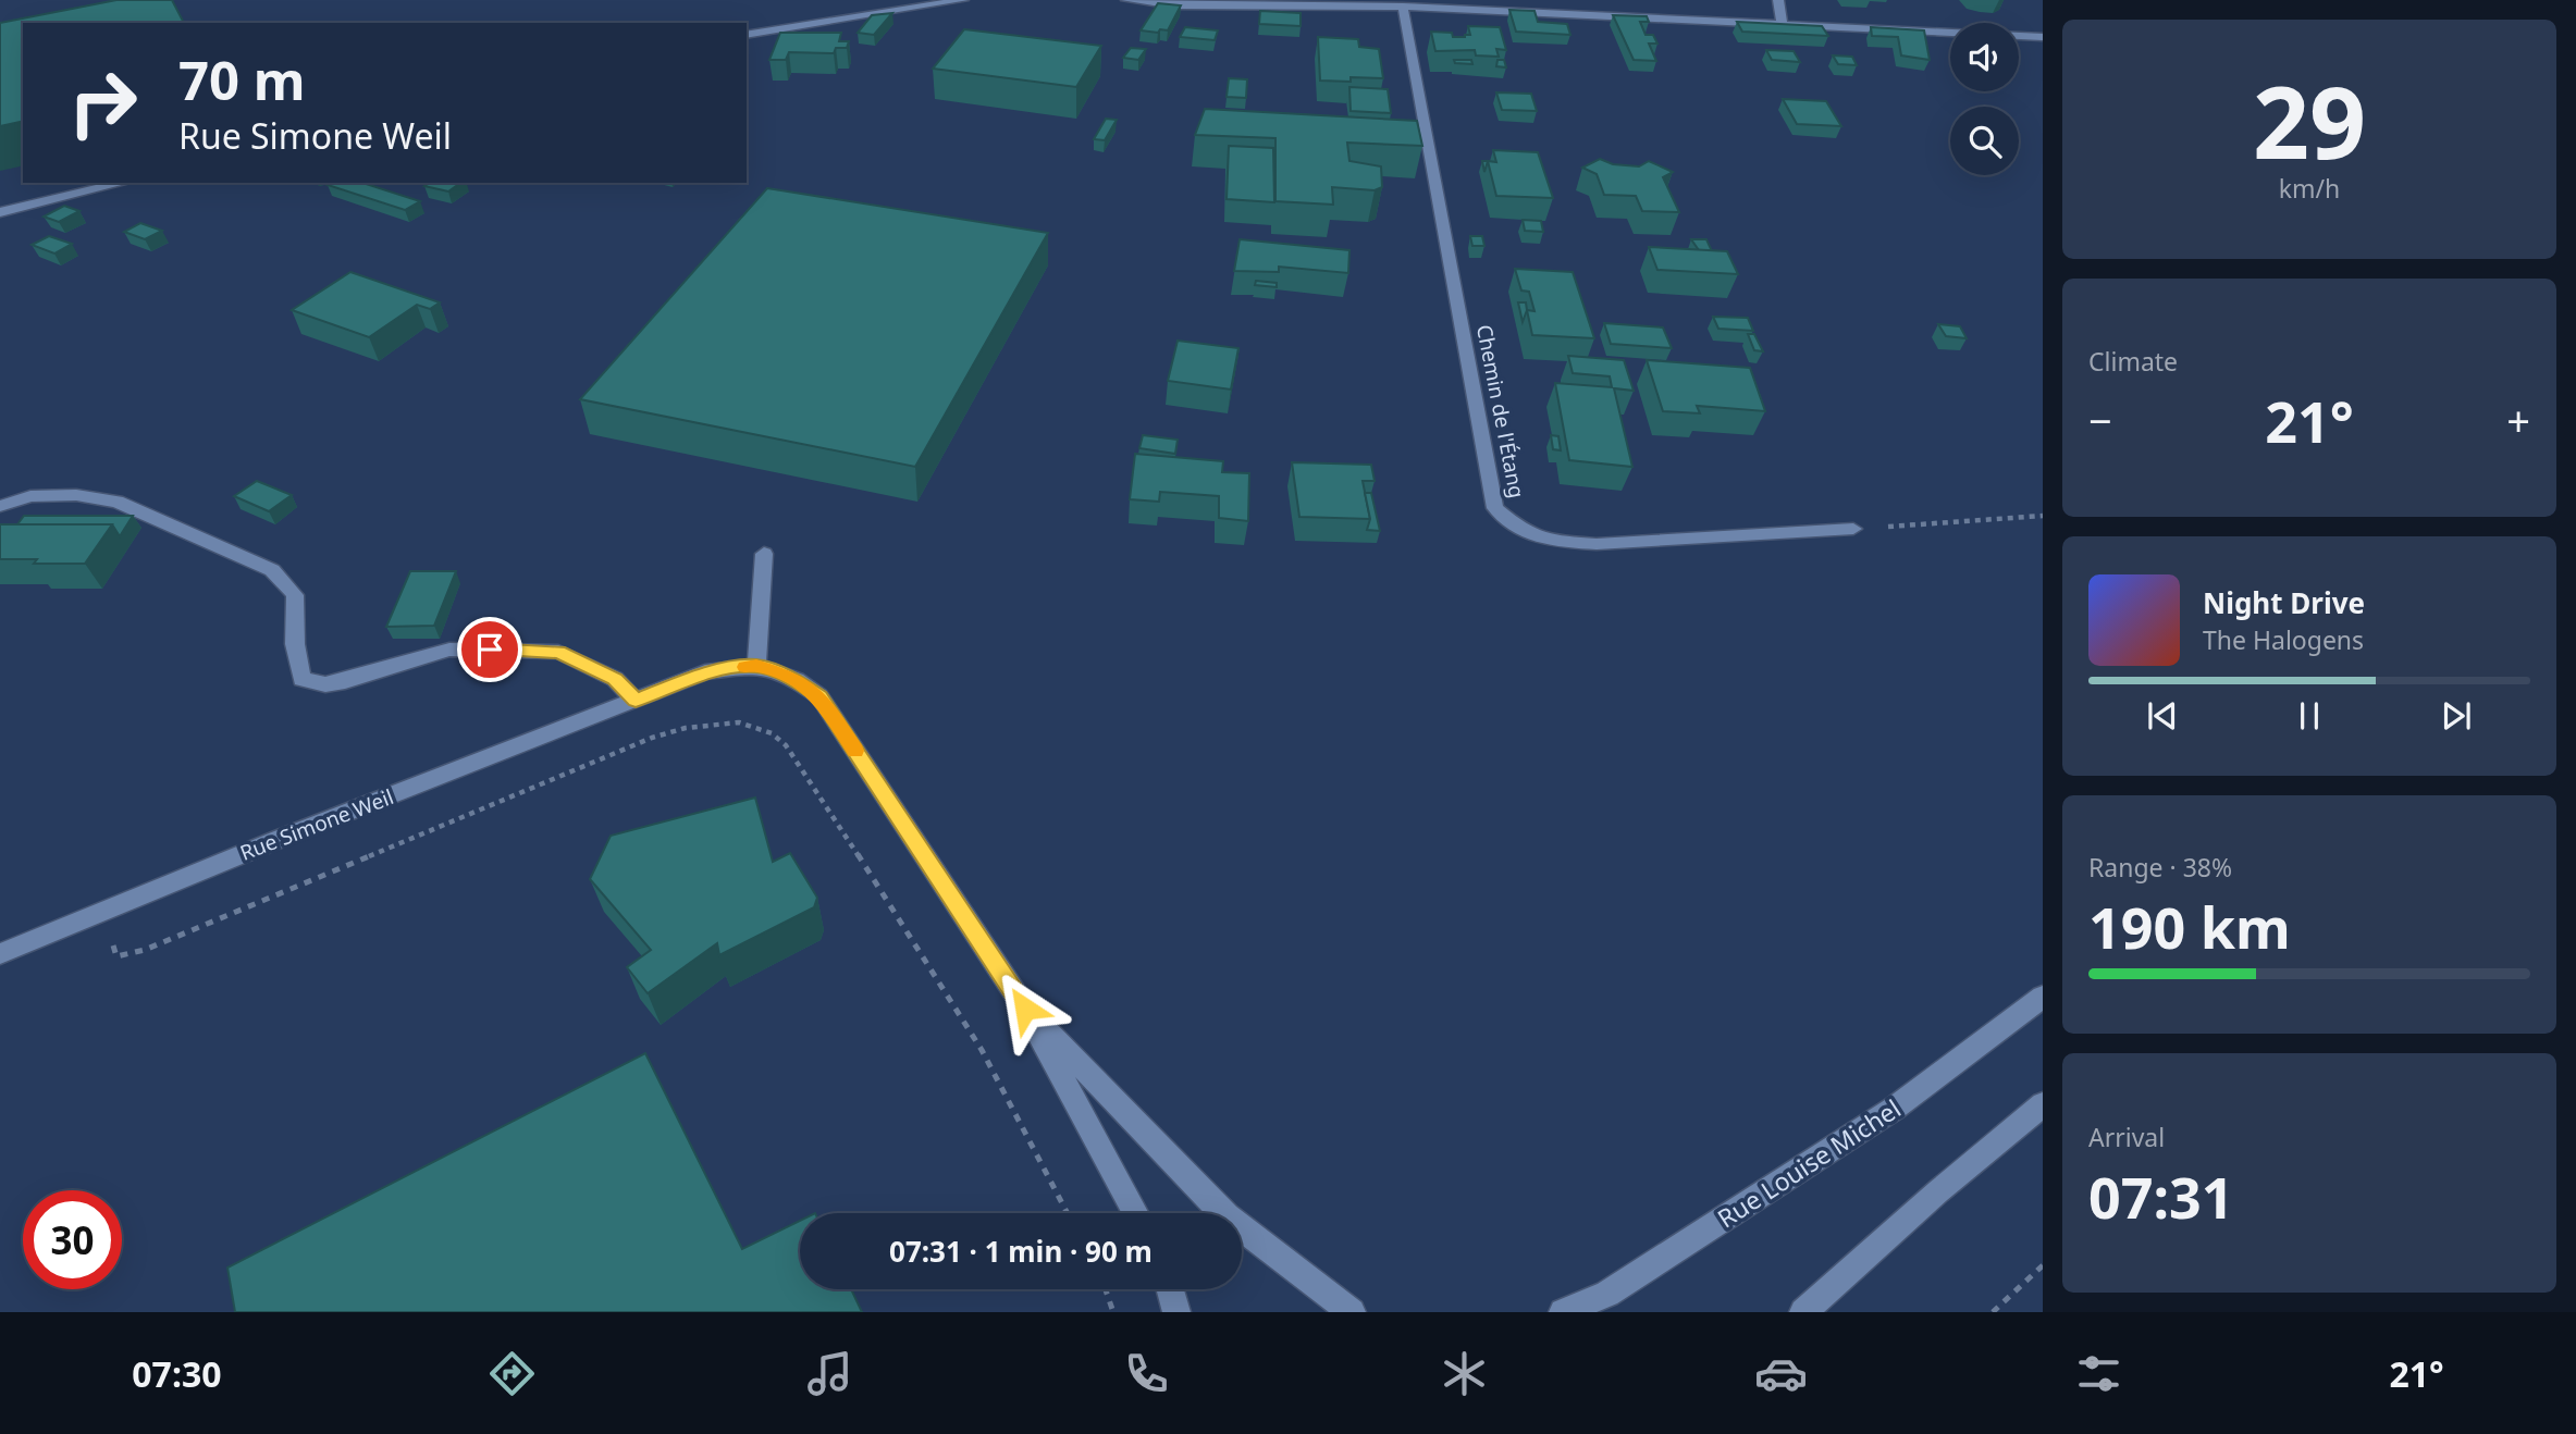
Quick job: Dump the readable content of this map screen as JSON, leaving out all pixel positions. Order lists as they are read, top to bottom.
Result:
{
  "streets": {
    "street": ["Chemin de l'Étang", "Rue Simone Weil", "Rue Louise Michel"]
  },
  "page": {
    "tile": [
      ["29", "km/h"],
      "Climate",
      ["Range · 38%", "190 km"],
      ["Arrival", "07:31"]
    ],
    "turn": ["70 m", "Rue Simone Weil"],
    "heat": ["−", "21°", "+"],
    "song": ["Night Drive", "The Halogens"],
    "limit": "30",
    "trip": "07:31 · 1 min · 90 m",
    "tabs": ["07:30", "21°"]
  }
}
